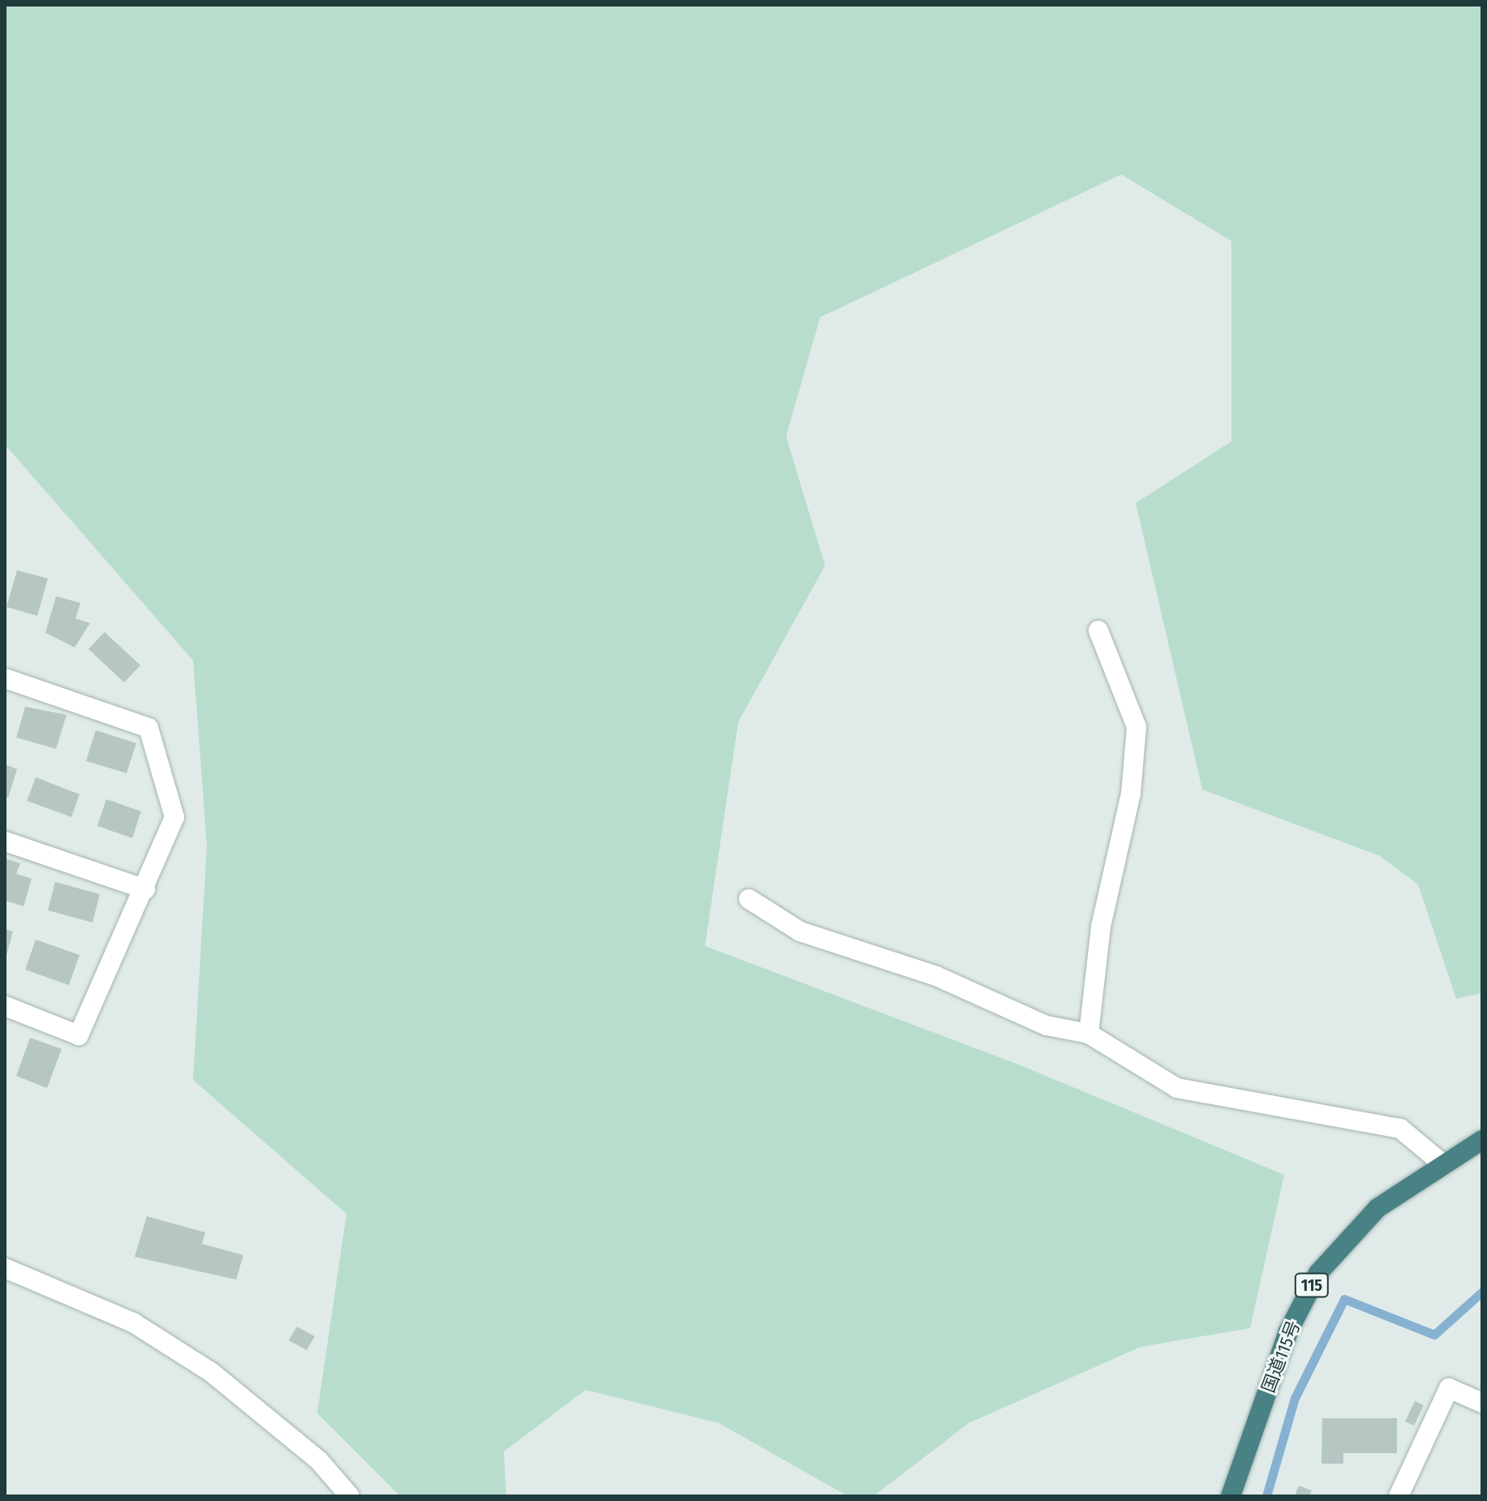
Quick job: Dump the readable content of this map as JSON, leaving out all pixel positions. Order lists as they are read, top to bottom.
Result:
{
  "streets": {
    "highway": ["115", "国道115号"]
  }
}
